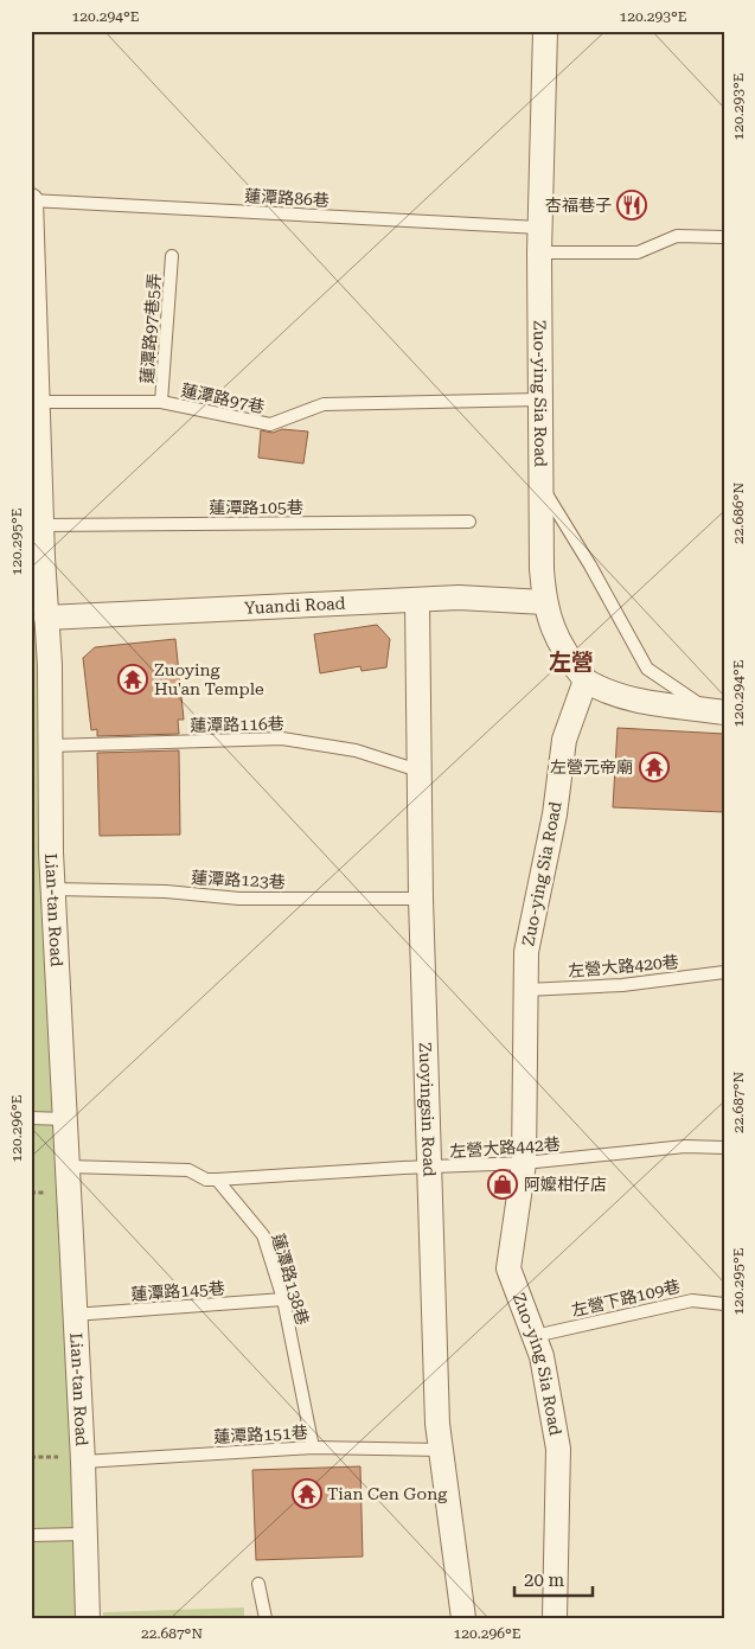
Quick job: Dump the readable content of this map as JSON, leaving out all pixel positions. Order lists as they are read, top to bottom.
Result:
{
  "streets": {
    "street": [
      "Zuo-ying Sia Road",
      "Yuandi Road",
      "Lian-tan Road",
      "Zuoyingsin Road"
    ],
    "lane": [
      "蓮潭路86巷",
      "蓮潭路97巷5弄",
      "蓮潭路97巷",
      "蓮潭路105巷",
      "蓮潭路116巷",
      "蓮潭路123巷",
      "左營大路420巷",
      "左營大路442巷",
      "蓮潭路138巷",
      "蓮潭路145巷",
      "左營下路109巷",
      "蓮潭路151巷"
    ]
  },
  "crossings": [
    ["蓮潭路86巷", "Zuo-ying Sia Road"],
    ["蓮潭路86巷", "Lian-tan Road"],
    ["蓮潭路97巷5弄", "蓮潭路97巷"],
    ["Zuo-ying Sia Road", "蓮潭路97巷"],
    ["Zuo-ying Sia Road", "Yuandi Road"],
    ["Zuo-ying Sia Road", "左營大路420巷"],
    ["Zuo-ying Sia Road", "左營大路442巷"],
    ["Zuo-ying Sia Road", "左營下路109巷"],
    ["蓮潭路97巷", "Lian-tan Road"],
    ["蓮潭路105巷", "Lian-tan Road"],
    ["Yuandi Road", "Lian-tan Road"],
    ["Yuandi Road", "Zuoyingsin Road"],
    ["蓮潭路116巷", "Lian-tan Road"],
    ["蓮潭路116巷", "Zuoyingsin Road"],
    ["蓮潭路123巷", "Lian-tan Road"],
    ["蓮潭路123巷", "Zuoyingsin Road"],
    ["Lian-tan Road", "蓮潭路145巷"],
    ["Lian-tan Road", "蓮潭路151巷"],
    ["Zuoyingsin Road", "左營大路442巷"],
    ["Zuoyingsin Road", "蓮潭路151巷"],
    ["左營大路442巷", "蓮潭路138巷"],
    ["蓮潭路138巷", "蓮潭路145巷"],
    ["蓮潭路138巷", "蓮潭路151巷"]
  ],
  "districts": ["左營"],
  "places": {
    "restaurant": ["杏福巷子"],
    "temple": ["Zuoying Hu'an Temple", "左營元帝廟", "Tian Cen Gong"],
    "shop": ["阿嬤柑仔店"]
  },
  "scale_bar": "20 m",
  "coordinates": [
    "120.294°E",
    "120.293°E",
    "22.686°N",
    "120.295°E",
    "22.687°N",
    "120.296°E"
  ]
}
